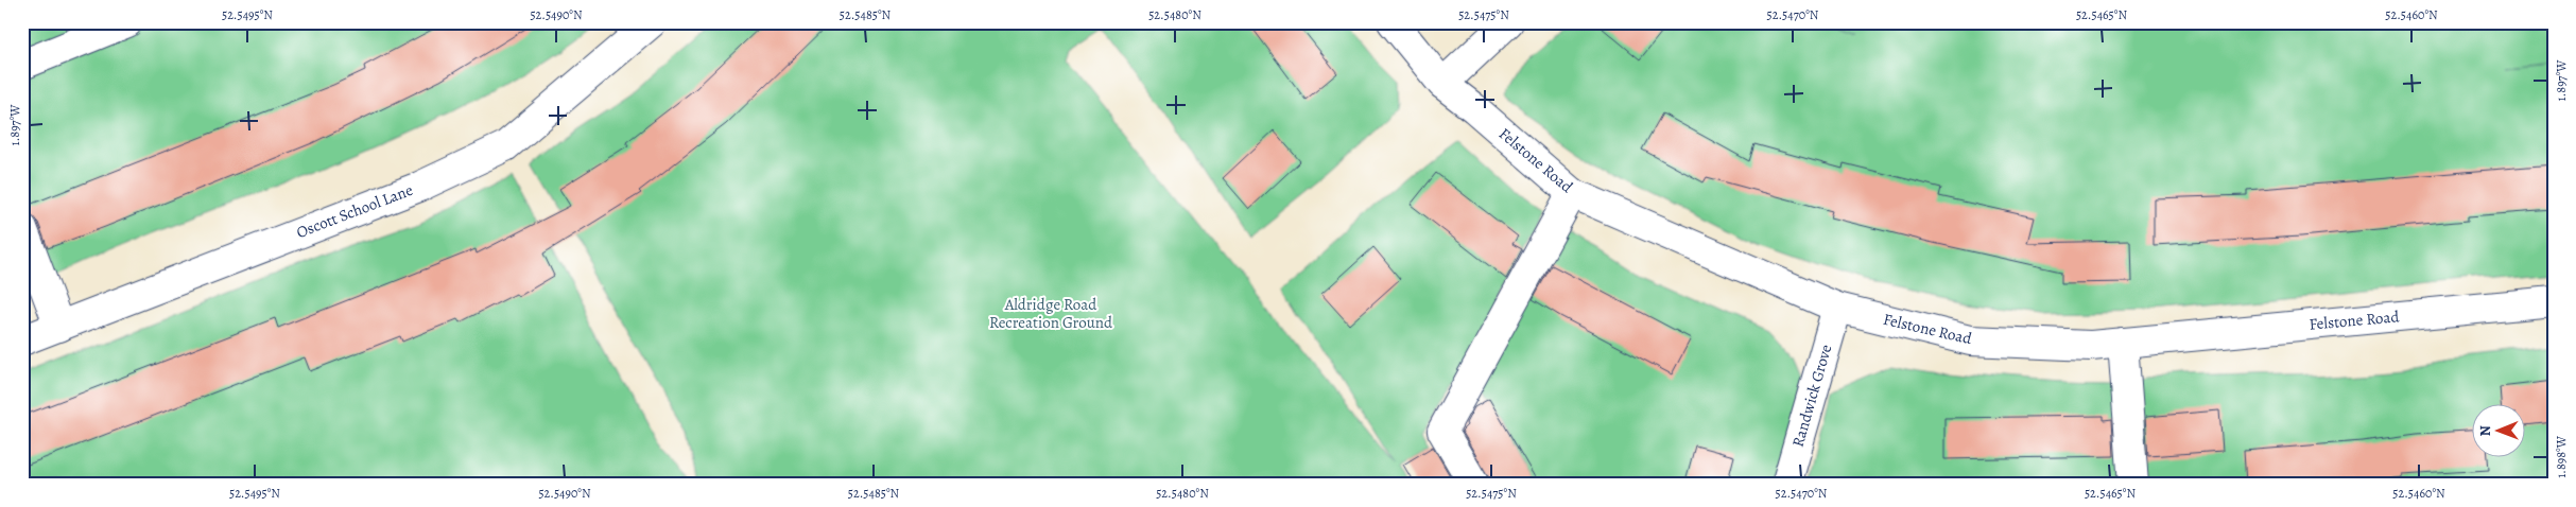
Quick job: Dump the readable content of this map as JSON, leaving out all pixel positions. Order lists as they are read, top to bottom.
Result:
{
  "streets": {
    "street": ["Felstone Road", "Oscott School Lane", "Randwick Grove"]
  },
  "crossings": [
    ["Felstone Road", "Randwick Grove"]
  ],
  "parks": ["Aldridge Road Recreation Ground"],
  "north": "left",
  "coordinates": [
    "52.5495°N",
    "52.5490°N",
    "52.5485°N",
    "52.5480°N",
    "52.5475°N",
    "52.5470°N",
    "52.5465°N",
    "52.5460°N",
    "1.897°W",
    "1.898°W"
  ]
}
